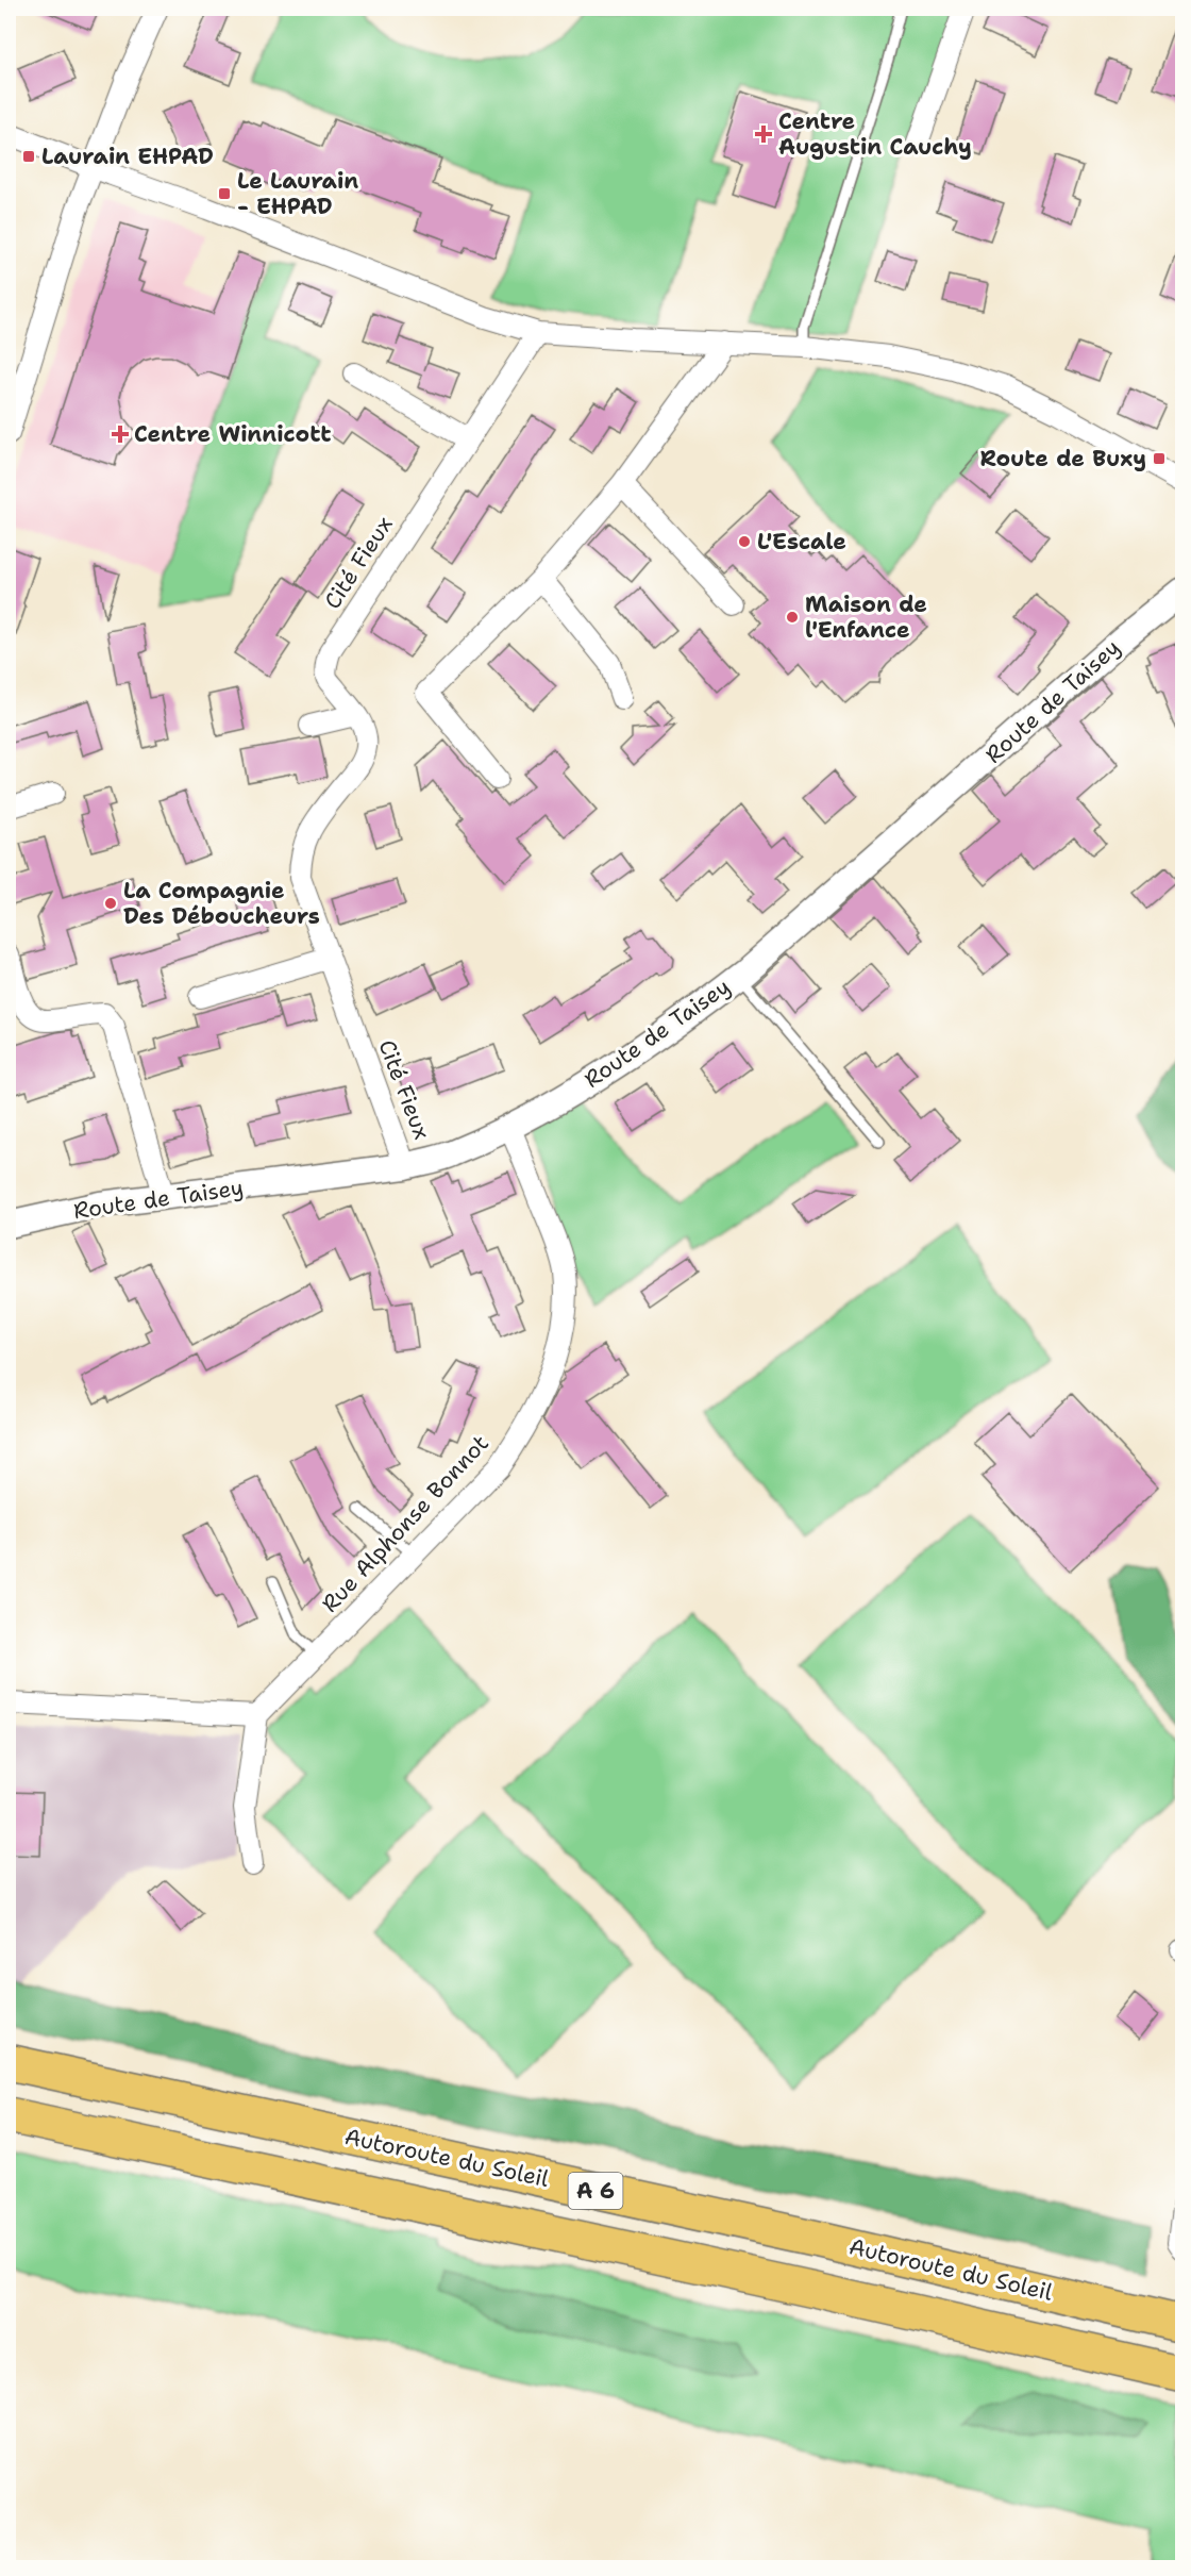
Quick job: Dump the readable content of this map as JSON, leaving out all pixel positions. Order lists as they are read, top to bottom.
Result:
{
  "streets": {
    "highway": ["Autoroute du Soleil", "A 6"],
    "street": ["Cité Fieux", "Route de Taisey", "Rue Alphonse Bonnot"]
  },
  "crossings": [
    ["Cité Fieux", "Route de Taisey"],
    ["Route de Taisey", "Rue Alphonse Bonnot"]
  ],
  "places": {
    "health": ["Centre Augustin Cauchy", "Centre Winnicott"],
    "transit": ["Laurain EHPAD", "Le Laurain - EHPAD", "Route de Buxy"],
    "other": ["L'Escale", "Maison de l'Enfance", "La Compagnie Des Déboucheurs"]
  }
}
